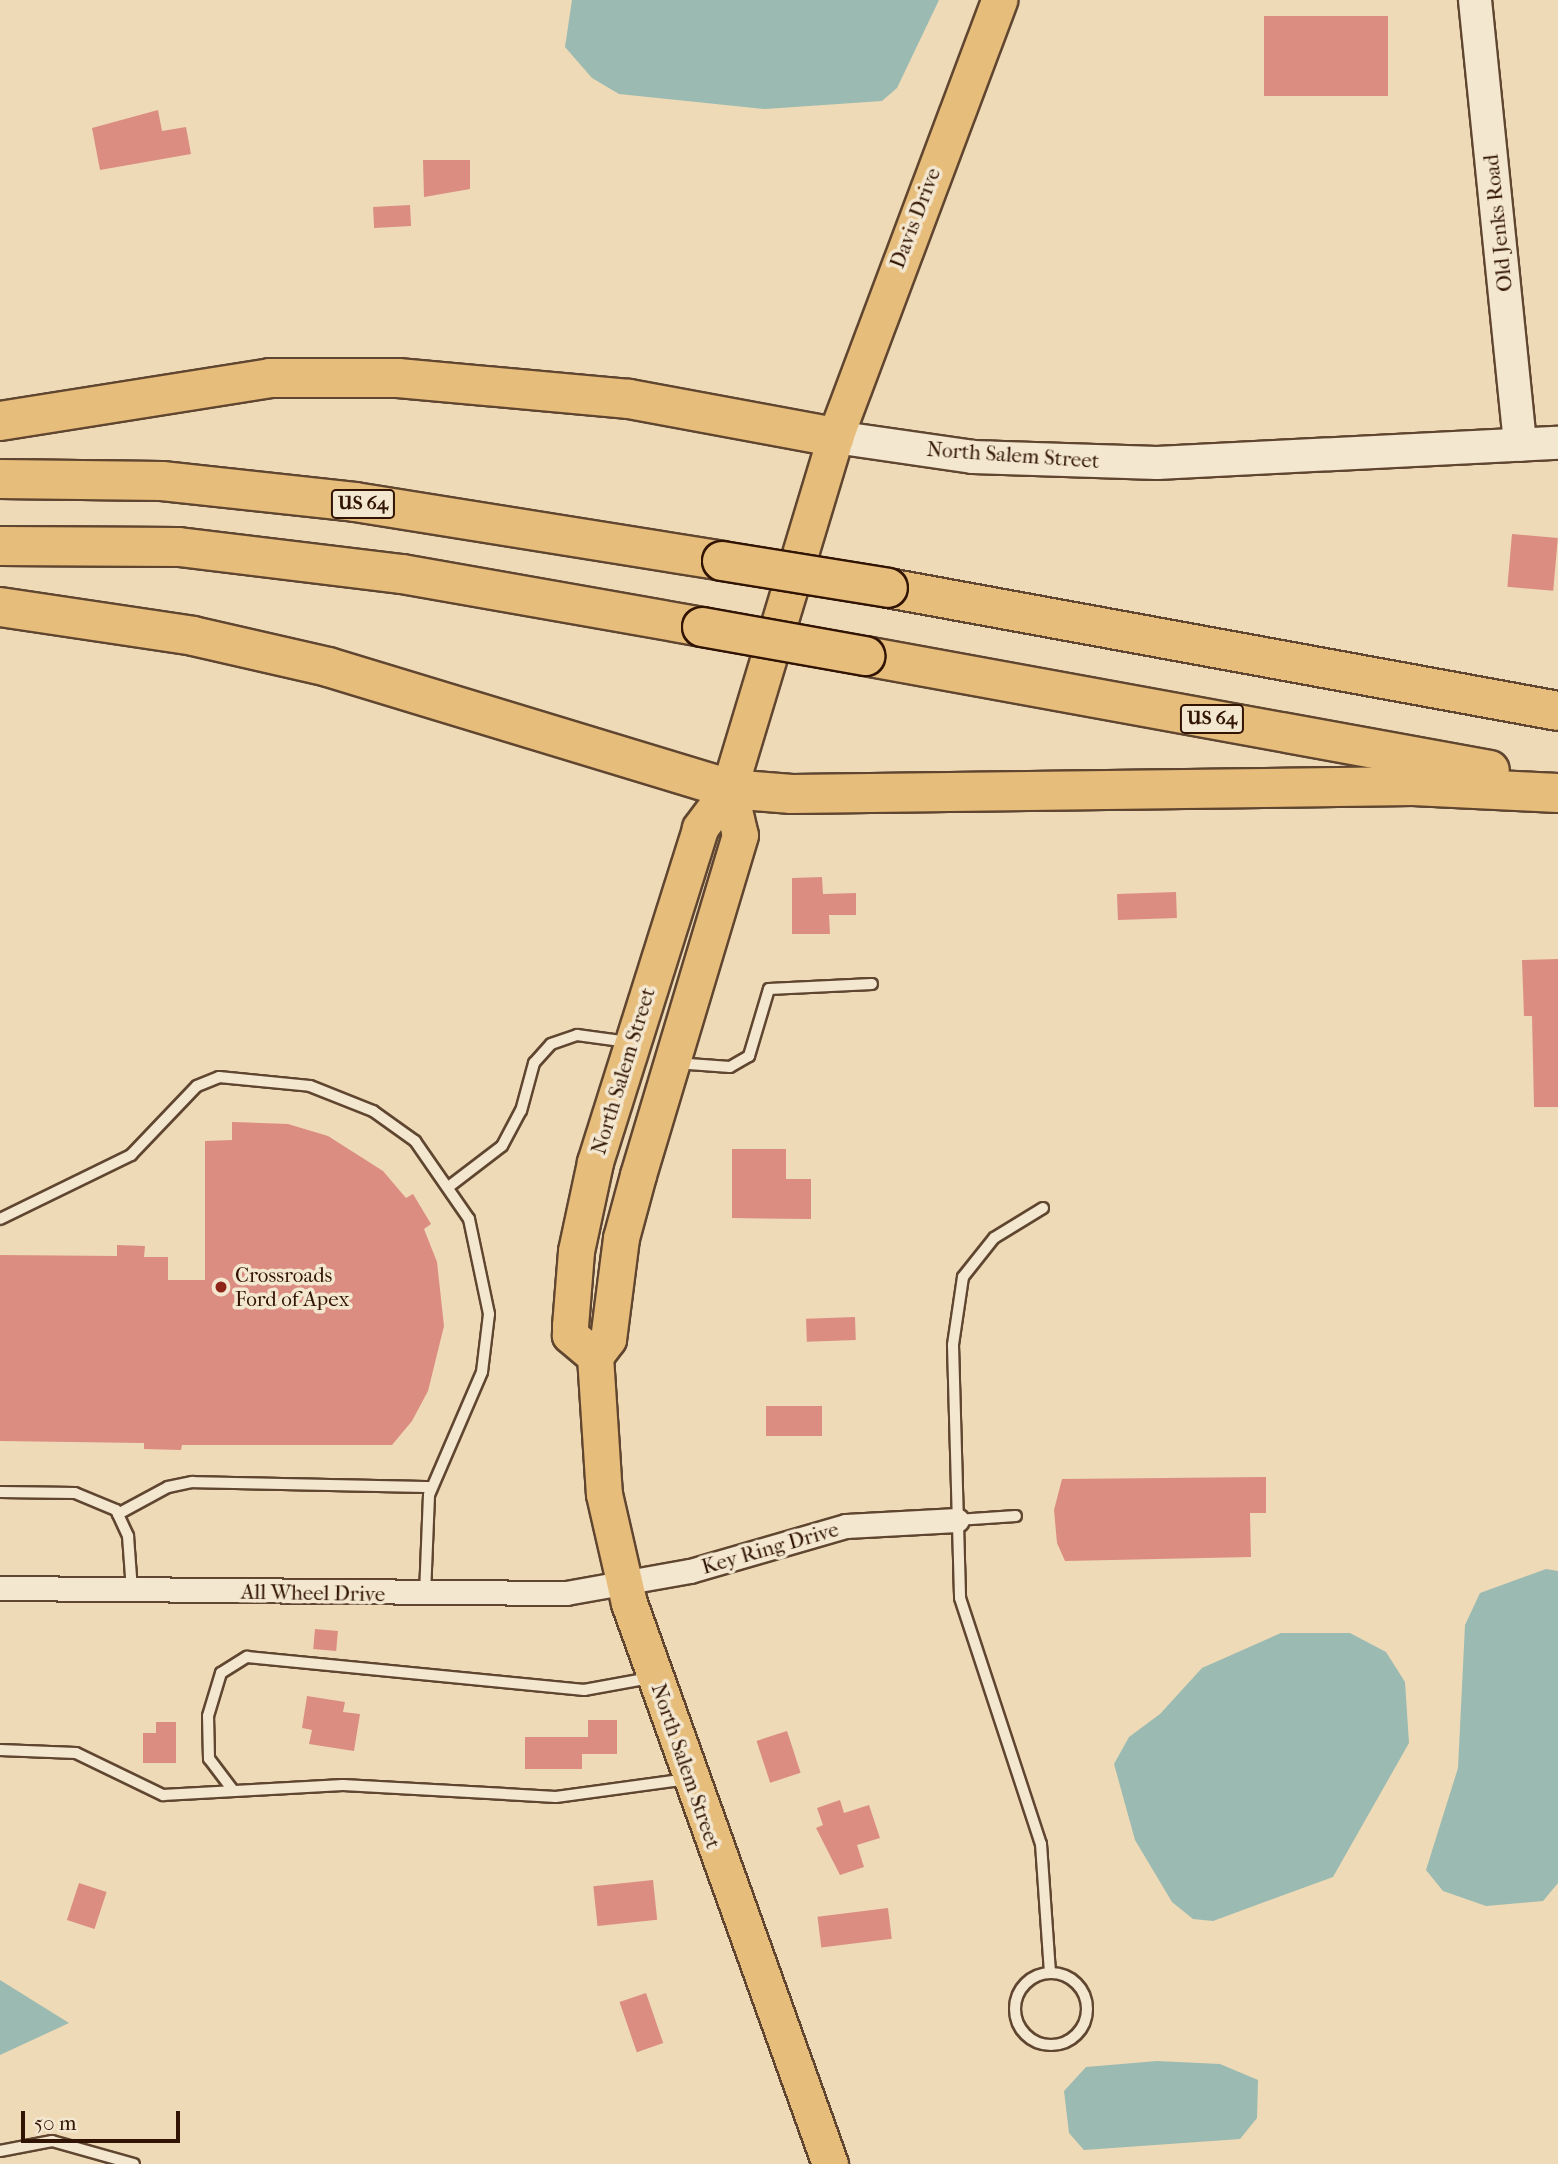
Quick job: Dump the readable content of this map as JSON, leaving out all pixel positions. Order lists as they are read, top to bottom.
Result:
{
  "streets": {
    "highway": ["US 64"],
    "main road": ["Davis Drive", "Old Jenks Road", "North Salem Street"],
    "street": ["Key Ring Drive", "All Wheel Drive"]
  },
  "crossings": [
    ["Davis Drive", "North Salem Street"],
    ["Old Jenks Road", "North Salem Street"],
    ["North Salem Street", "Key Ring Drive"],
    ["North Salem Street", "All Wheel Drive"],
    ["Key Ring Drive", "All Wheel Drive"]
  ],
  "places": ["Crossroads Ford of Apex"],
  "scale_bar": "50 m"
}
